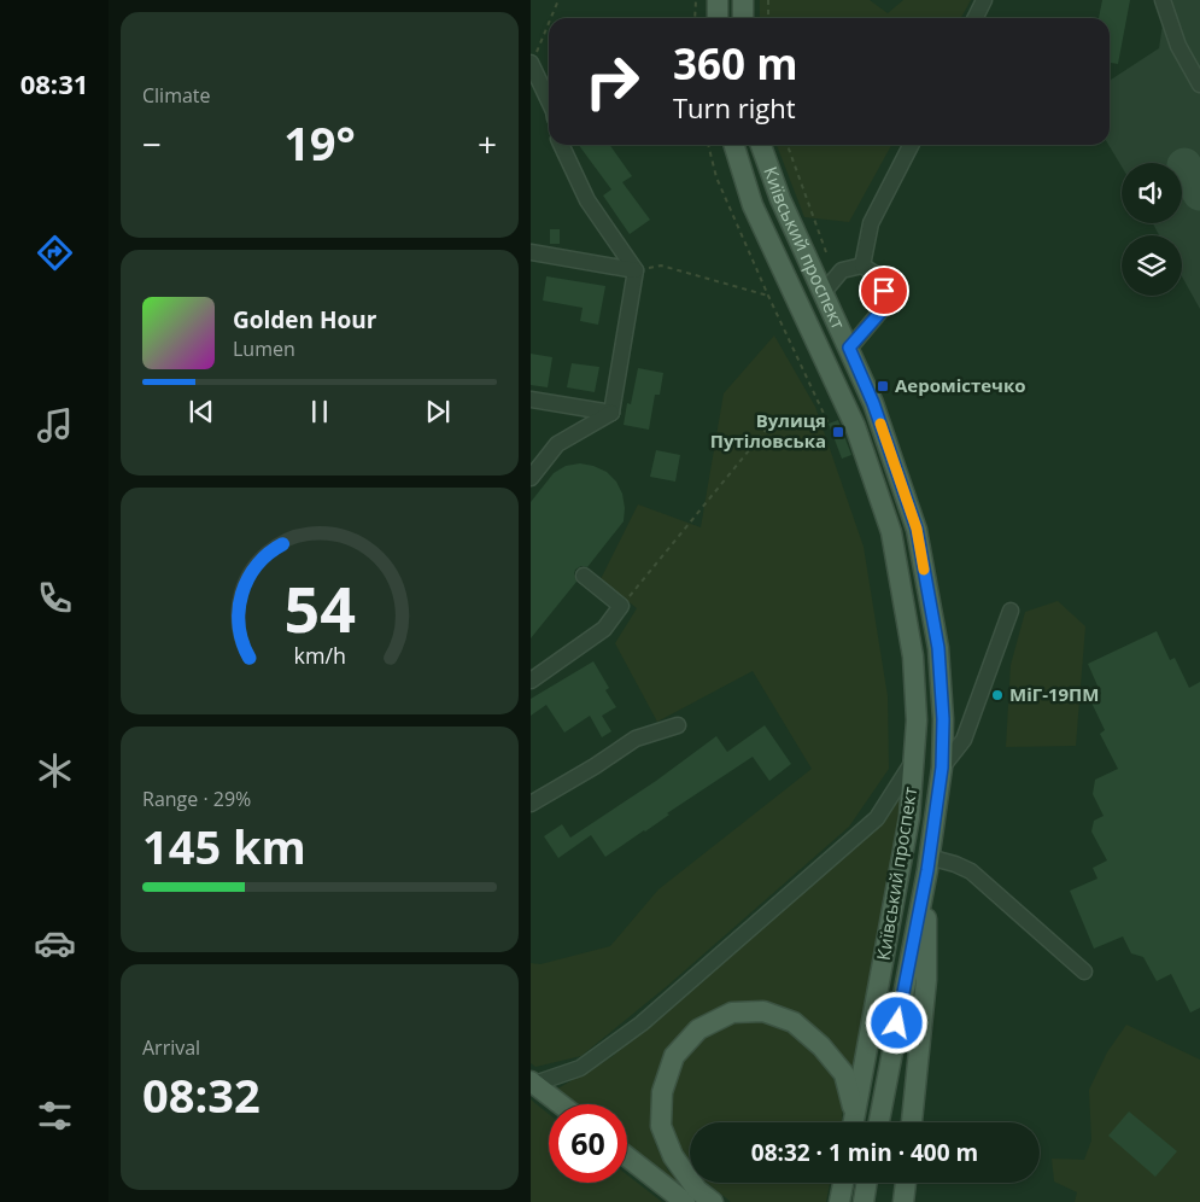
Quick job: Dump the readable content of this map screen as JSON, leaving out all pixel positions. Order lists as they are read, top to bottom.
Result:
{
  "streets": {
    "main road": ["Київський проспект"]
  },
  "places": {
    "transit": ["Аеромістечко", "Вулиця Путіловська"],
    "other": ["МіГ-19ПМ"]
  },
  "page": {
    "tabs": "08:31",
    "tile": [
      "Climate",
      ["Range · 29%", "145 km"],
      ["Arrival", "08:32"]
    ],
    "turn": ["360 m", "Turn right"],
    "heat": ["−", "19°", "+"],
    "song": ["Golden Hour", "Lumen"],
    "limit": "60",
    "trip": "08:32 · 1 min · 400 m",
    "gauge": ["54", "km/h"]
  }
}
